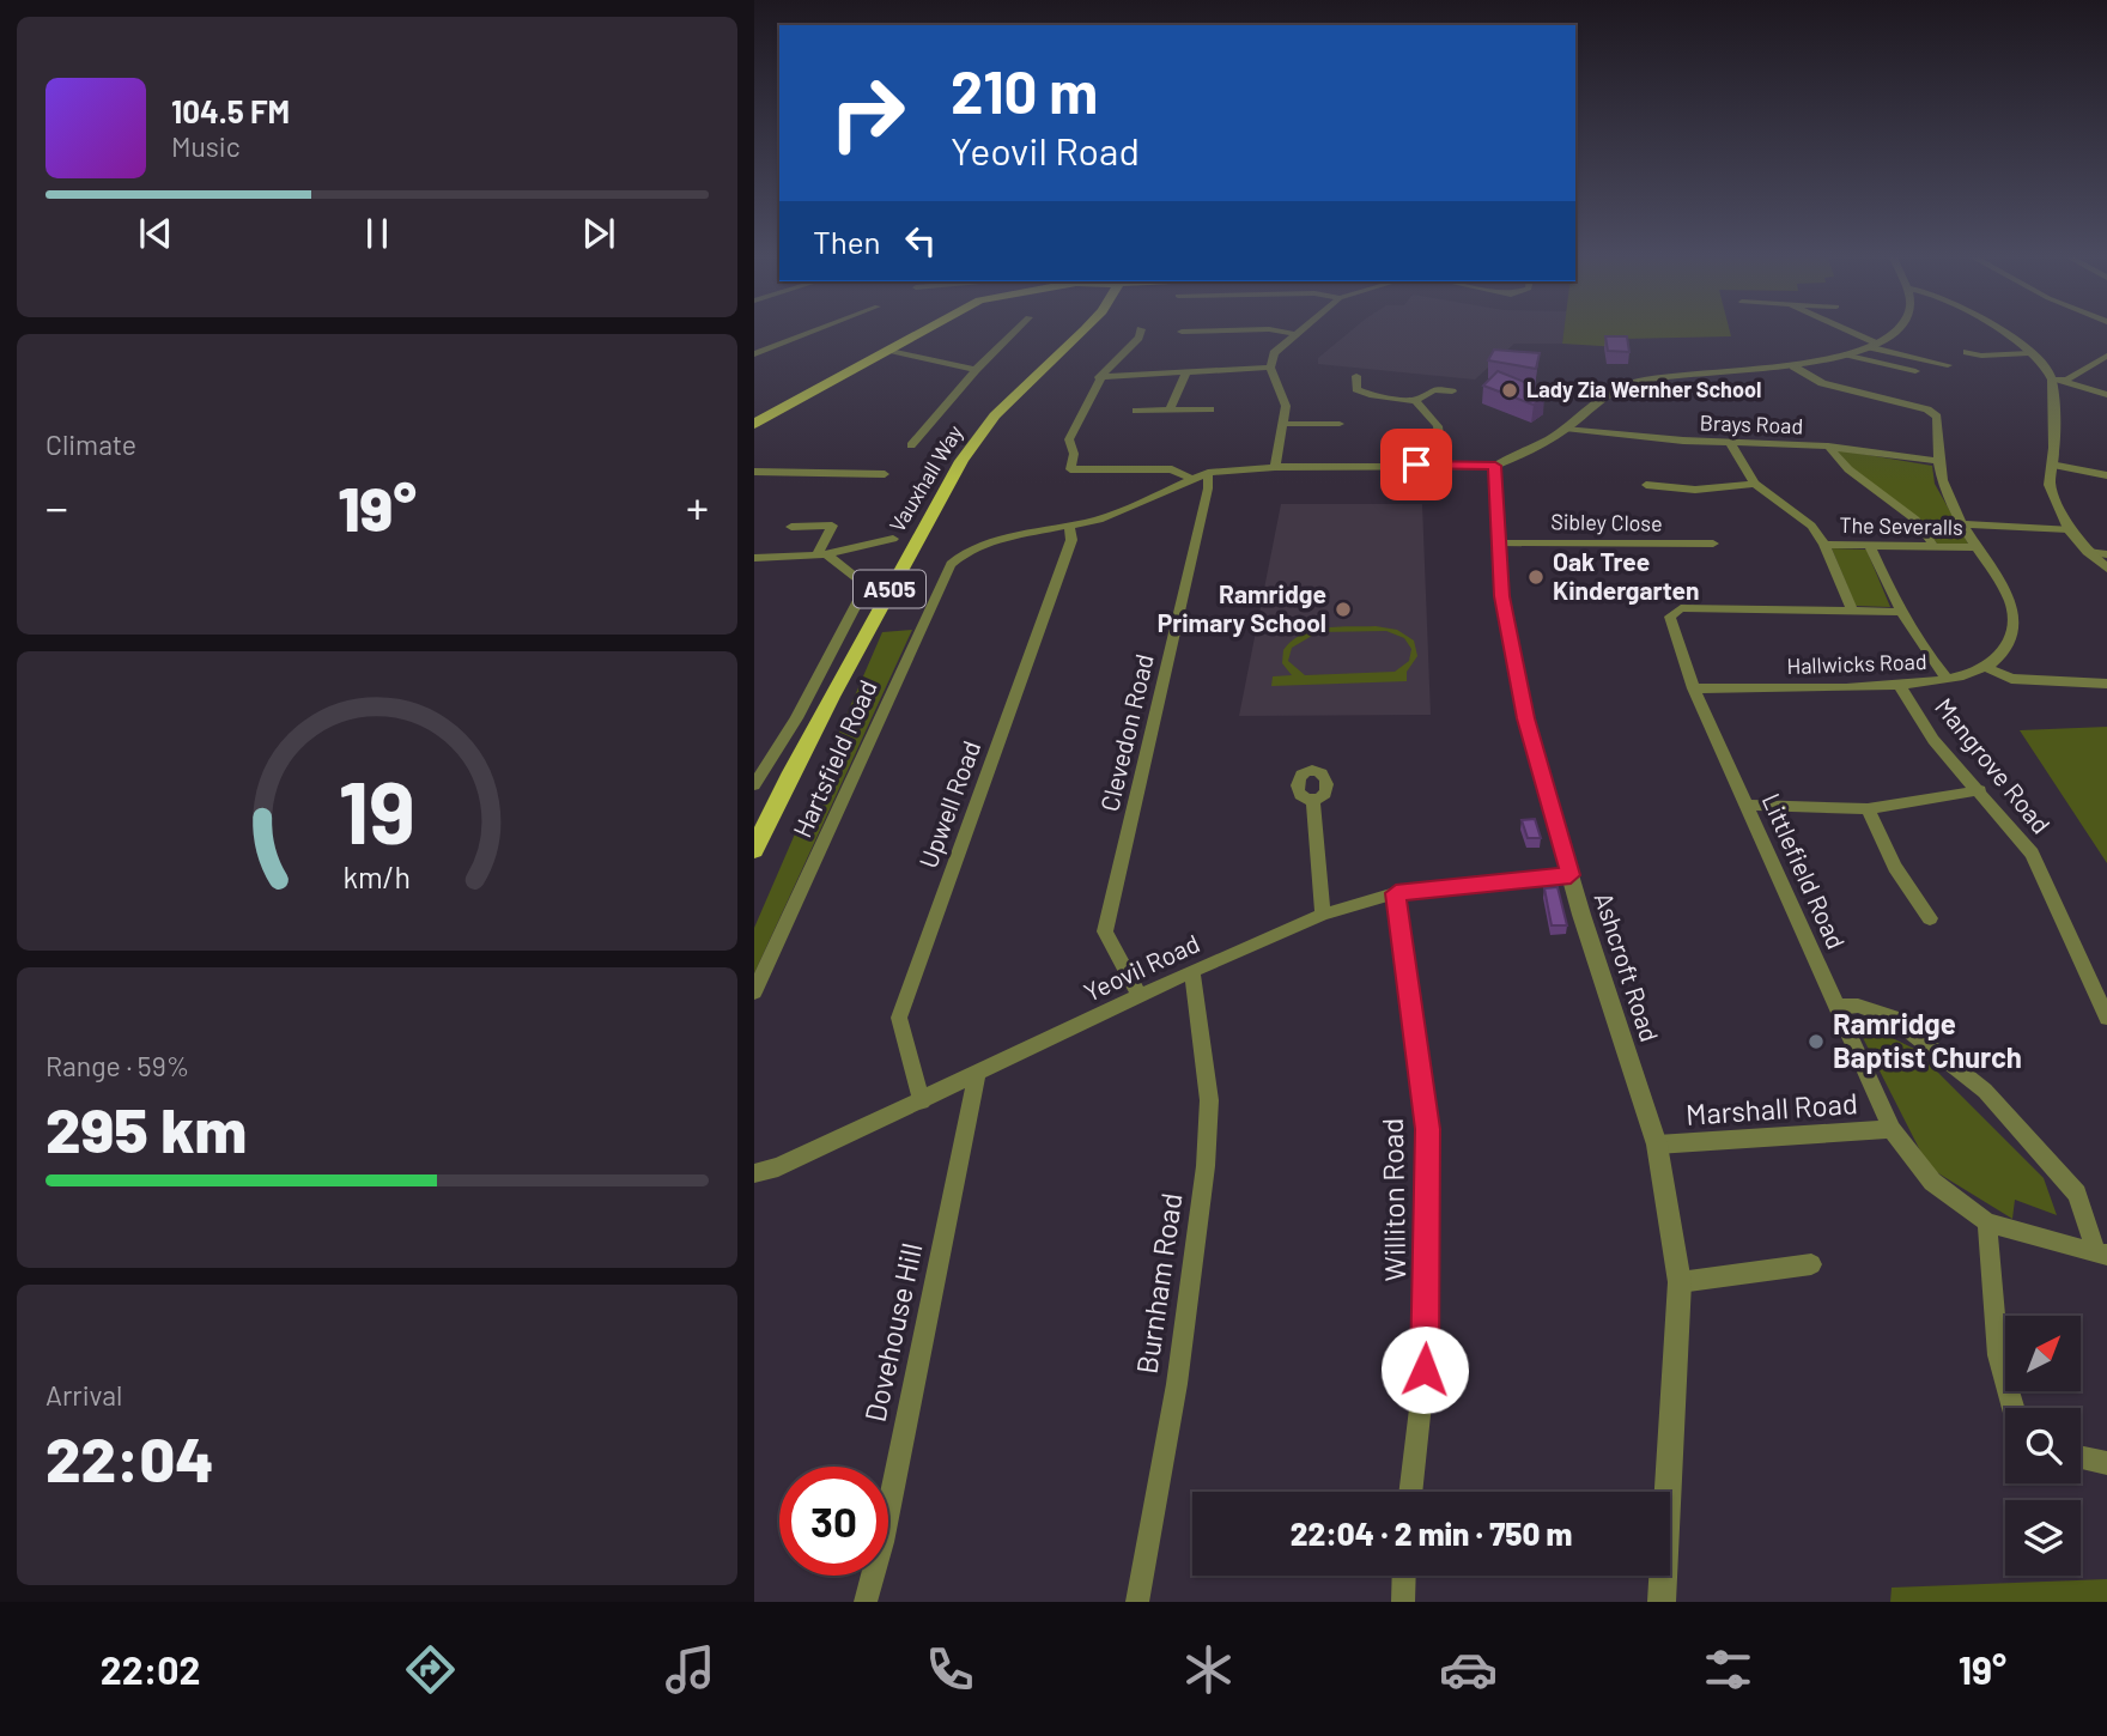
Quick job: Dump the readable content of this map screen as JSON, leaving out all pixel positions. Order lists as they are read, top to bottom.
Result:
{
  "streets": {
    "main road": ["Vauxhall Way", "A505"],
    "street": [
      "Brays Road",
      "Sibley Close",
      "The Severalls",
      "Hallwicks Road",
      "Clevedon Road",
      "Hartsfield Road",
      "Mangrove Road",
      "Upwell Road",
      "Littlefield Road",
      "Ashcroft Road",
      "Yeovil Road",
      "Marshall Road",
      "Williton Road",
      "Burnham Road",
      "Dovehouse Hill"
    ]
  },
  "crossings": [
    ["Sibley Close", "Ashcroft Road"],
    ["Hallwicks Road", "Mangrove Road"],
    ["Hallwicks Road", "Littlefield Road"],
    ["Clevedon Road", "Yeovil Road"],
    ["Hartsfield Road", "Upwell Road"],
    ["Upwell Road", "Yeovil Road"],
    ["Littlefield Road", "Marshall Road"],
    ["Ashcroft Road", "Yeovil Road"],
    ["Ashcroft Road", "Marshall Road"],
    ["Yeovil Road", "Williton Road"],
    ["Yeovil Road", "Burnham Road"],
    ["Yeovil Road", "Dovehouse Hill"]
  ],
  "places": [
    "Lady Zia Wernher School",
    "Oak Tree Kindergarten",
    "Ramridge Primary School",
    "Ramridge Baptist Church"
  ],
  "north": "top right",
  "page": {
    "turn": ["210 m", "Yeovil Road"],
    "song": ["104.5 FM", "Music"],
    "then": "Then",
    "tile": [
      "Climate",
      ["Range · 59%", "295 km"],
      ["Arrival", "22:04"]
    ],
    "heat": ["−", "19°", "+"],
    "limit": "30",
    "trip": "22:04 · 2 min · 750 m",
    "tabs": ["22:02", "19°"],
    "gauge": ["19", "km/h"]
  }
}
